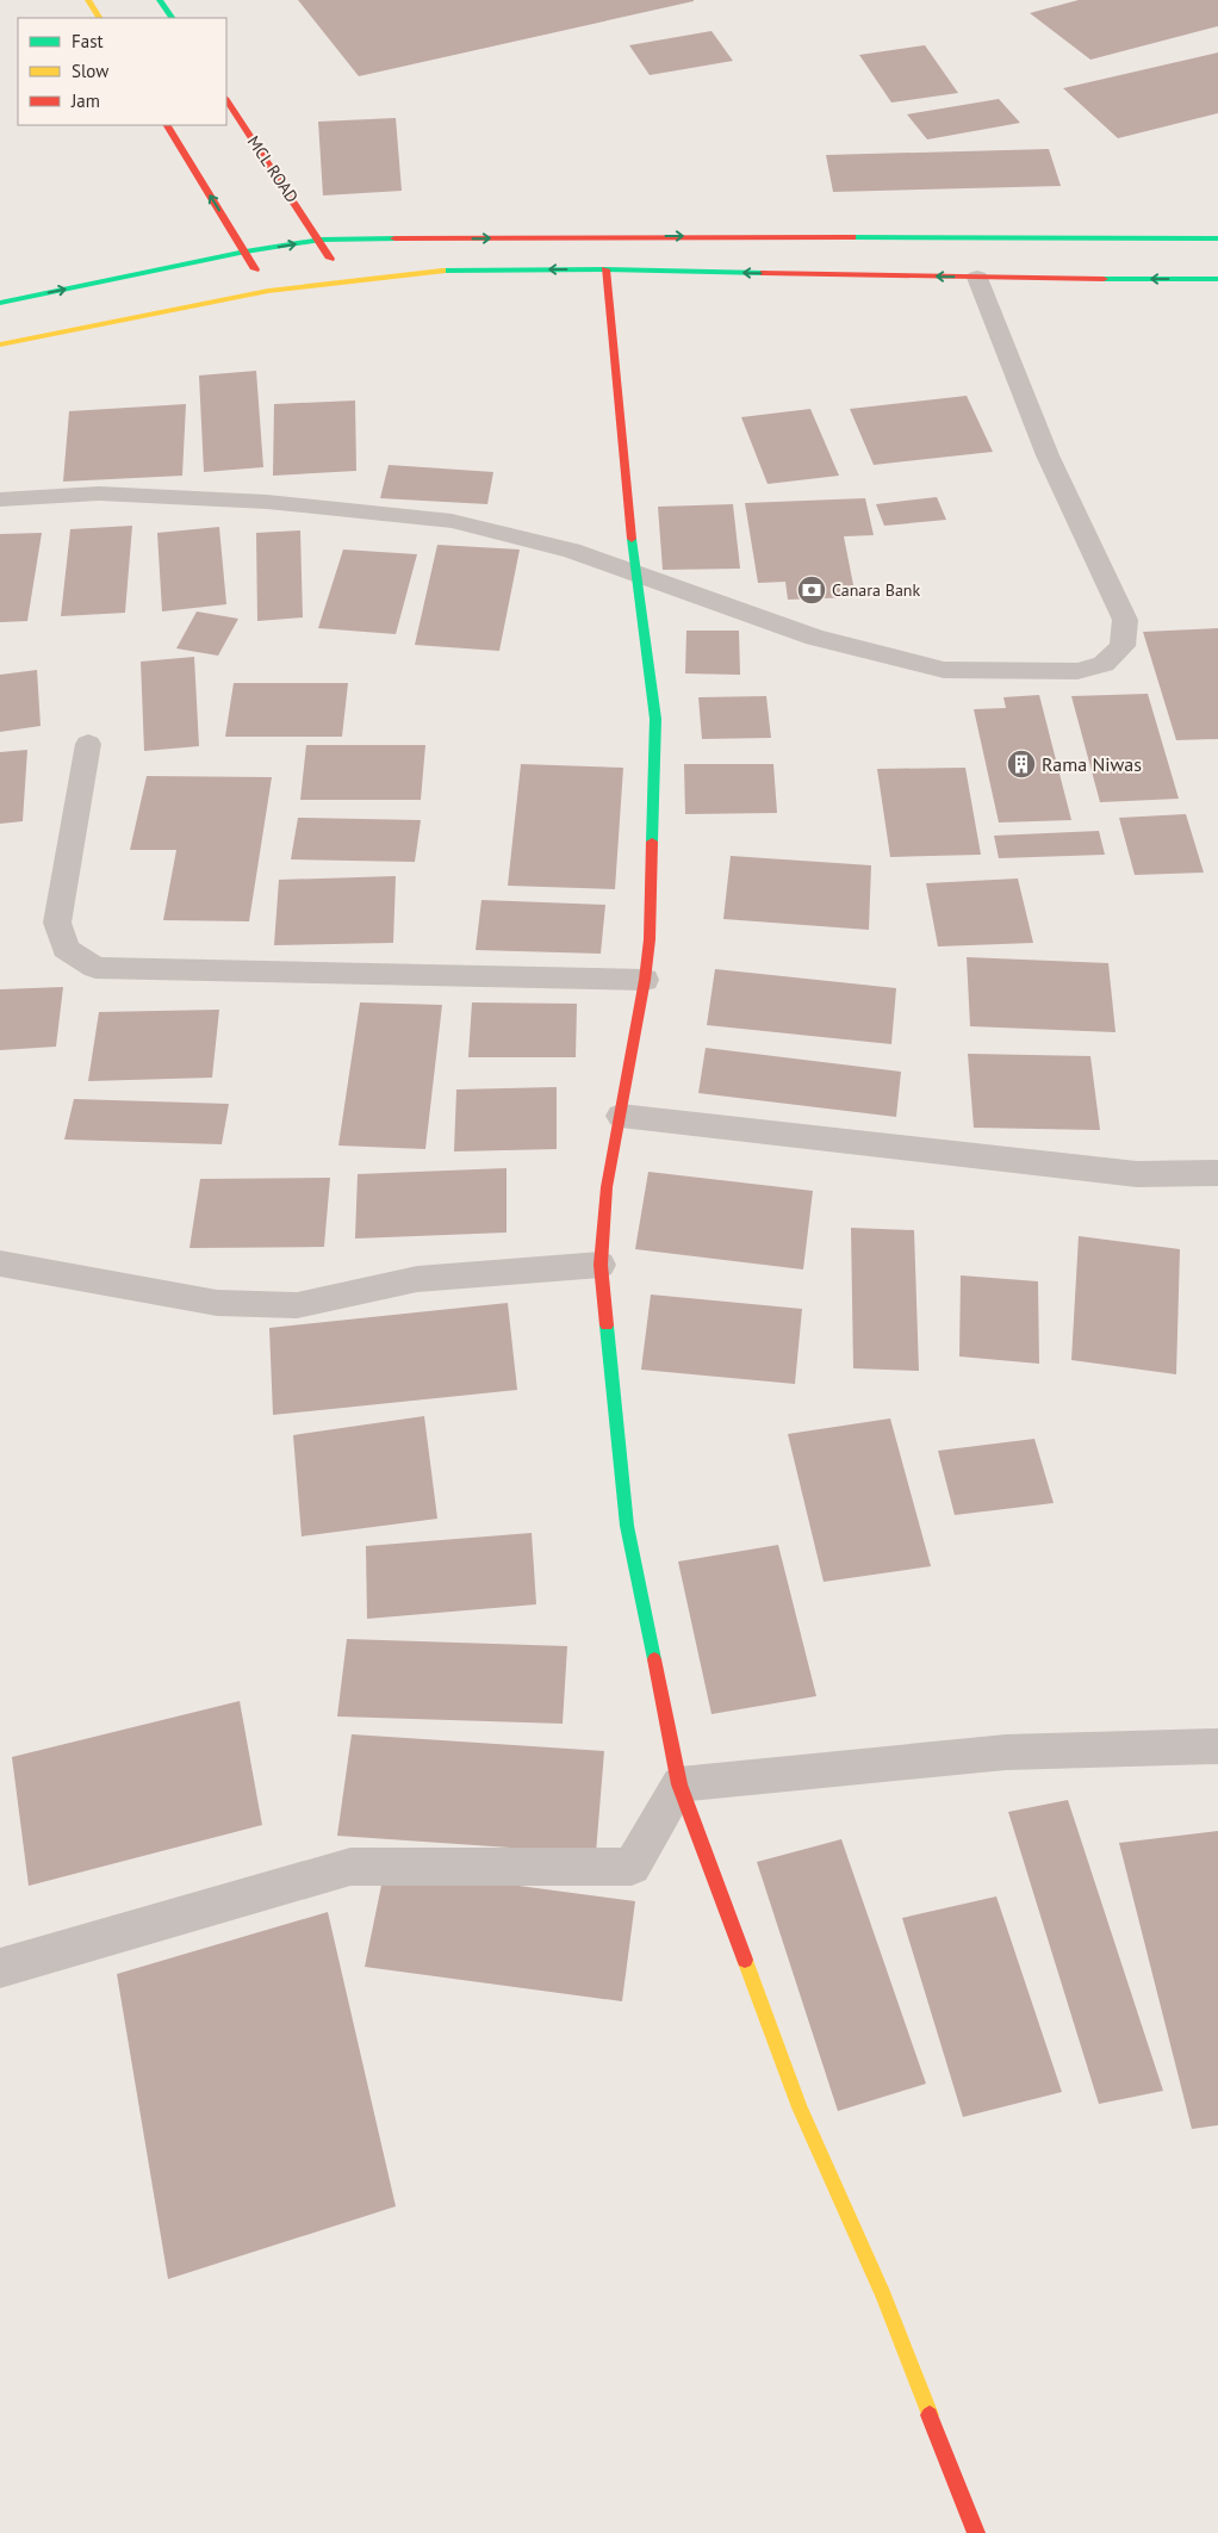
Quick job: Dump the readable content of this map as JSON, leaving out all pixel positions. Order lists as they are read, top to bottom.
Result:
{
  "streets": {
    "street": ["MCL ROAD"]
  },
  "places": {
    "bank": ["Canara Bank"],
    "building": ["Rama Niwas"]
  },
  "legend": ["Fast", "Slow", "Jam"]
}
